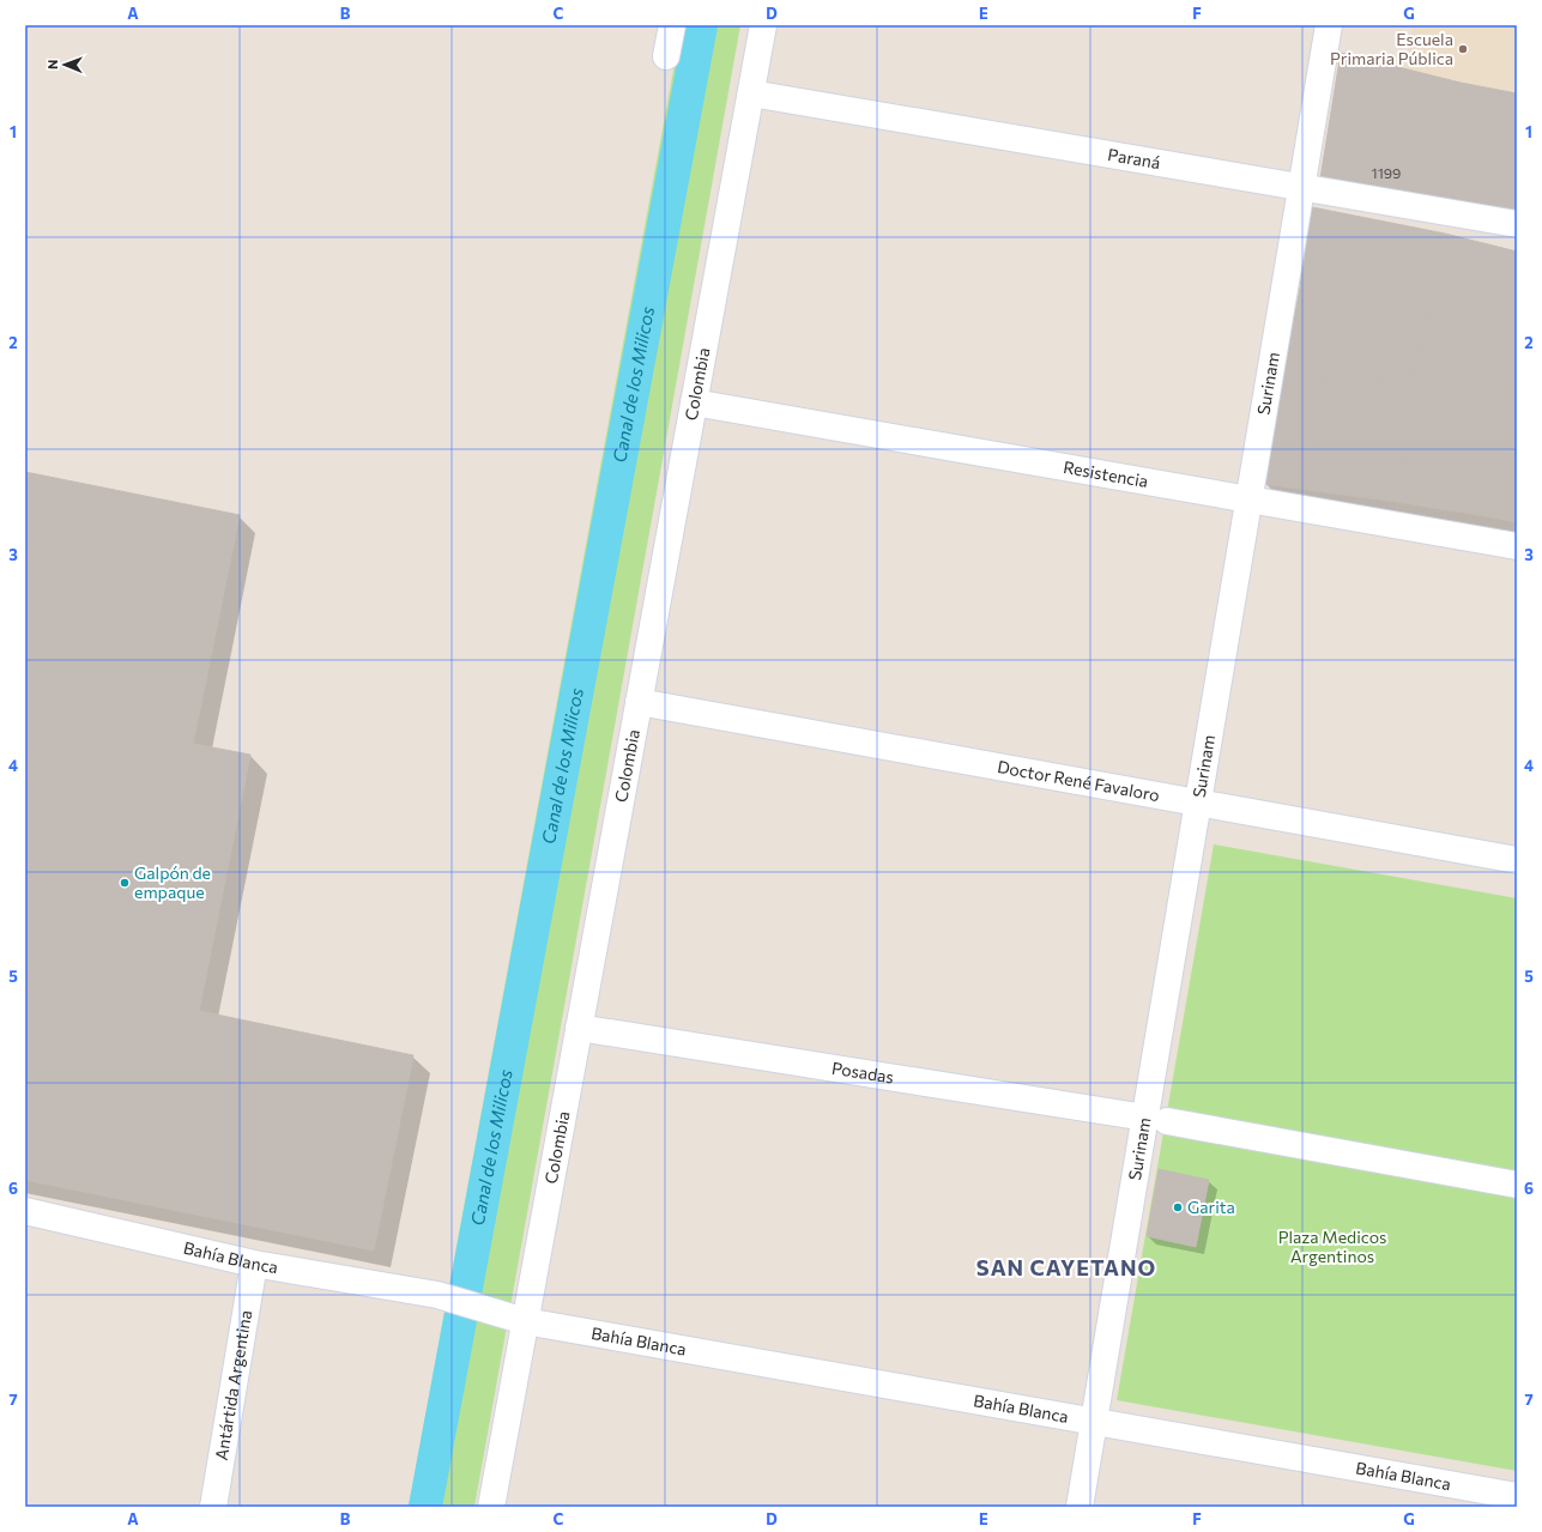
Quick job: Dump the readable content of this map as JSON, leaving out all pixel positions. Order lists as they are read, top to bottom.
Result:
{
  "streets": {
    "street": [
      "Paraná",
      "Surinam",
      "Colombia",
      "Resistencia",
      "Doctor René Favaloro",
      "Posadas",
      "Bahía Blanca",
      "Antártida Argentina"
    ]
  },
  "crossings": [
    ["Paraná", "Surinam"],
    ["Paraná", "Colombia"],
    ["Surinam", "Resistencia"],
    ["Surinam", "Doctor René Favaloro"],
    ["Surinam", "Posadas"],
    ["Surinam", "Bahía Blanca"],
    ["Colombia", "Resistencia"],
    ["Colombia", "Doctor René Favaloro"],
    ["Colombia", "Posadas"],
    ["Colombia", "Bahía Blanca"],
    ["Bahía Blanca", "Antártida Argentina"]
  ],
  "districts": ["SAN CAYETANO"],
  "water": ["Canal de los Milicos"],
  "parks": ["Plaza Medicos Argentinos"],
  "places": ["Escuela Primaria Pública", "Galpón de empaque", "Garita"],
  "house_numbers": ["1199"],
  "north": "left",
  "grid": {
    "columns": [
      "A",
      "B",
      "C",
      "D",
      "E",
      "F",
      "G"
    ],
    "rows": [
      "1",
      "2",
      "3",
      "4",
      "5",
      "6",
      "7"
    ]
  }
}
